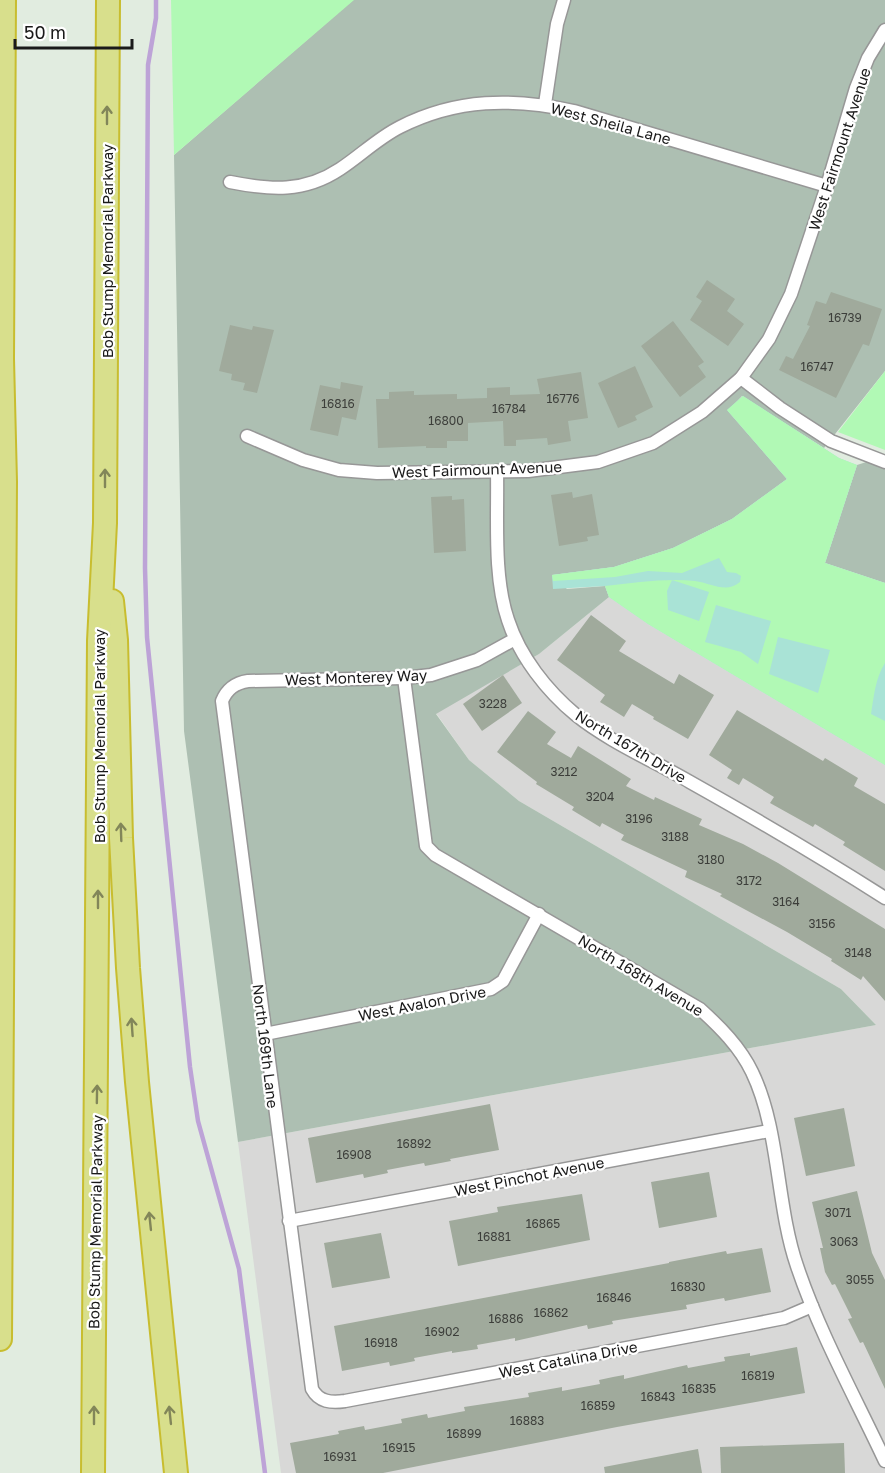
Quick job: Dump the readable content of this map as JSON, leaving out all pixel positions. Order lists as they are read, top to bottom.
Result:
{
  "streets": {
    "highway": ["Bob Stump Memorial Parkway"],
    "street": [
      "West Sheila Lane",
      "West Fairmount Avenue",
      "West Monterey Way",
      "North 167th Drive",
      "North 168th Avenue",
      "West Avalon Drive",
      "North 169th Lane",
      "West Pinchot Avenue",
      "West Catalina Drive"
    ]
  },
  "crossings": [
    ["West Sheila Lane", "West Fairmount Avenue"],
    ["West Fairmount Avenue", "North 167th Drive"],
    ["West Monterey Way", "North 167th Drive"],
    ["West Monterey Way", "North 168th Avenue"],
    ["West Monterey Way", "North 169th Lane"],
    ["North 168th Avenue", "West Avalon Drive"],
    ["North 168th Avenue", "West Pinchot Avenue"],
    ["North 168th Avenue", "West Catalina Drive"],
    ["West Avalon Drive", "North 169th Lane"],
    ["North 169th Lane", "West Pinchot Avenue"],
    ["North 169th Lane", "West Catalina Drive"]
  ],
  "house_numbers": [
    "16739",
    "16747",
    "16776",
    "16816",
    "16784",
    "16800",
    "3228",
    "3212",
    "3204",
    "3196",
    "3188",
    "3180",
    "3172",
    "3164",
    "3156",
    "3148",
    "16892",
    "16908",
    "3071",
    "16865",
    "16881",
    "3063",
    "3055",
    "16830",
    "16846",
    "16862",
    "16886",
    "16902",
    "16918",
    "16819",
    "16835",
    "16843",
    "16859",
    "16883",
    "16899",
    "16915",
    "16931"
  ],
  "scale_bar": "50 m"
}
